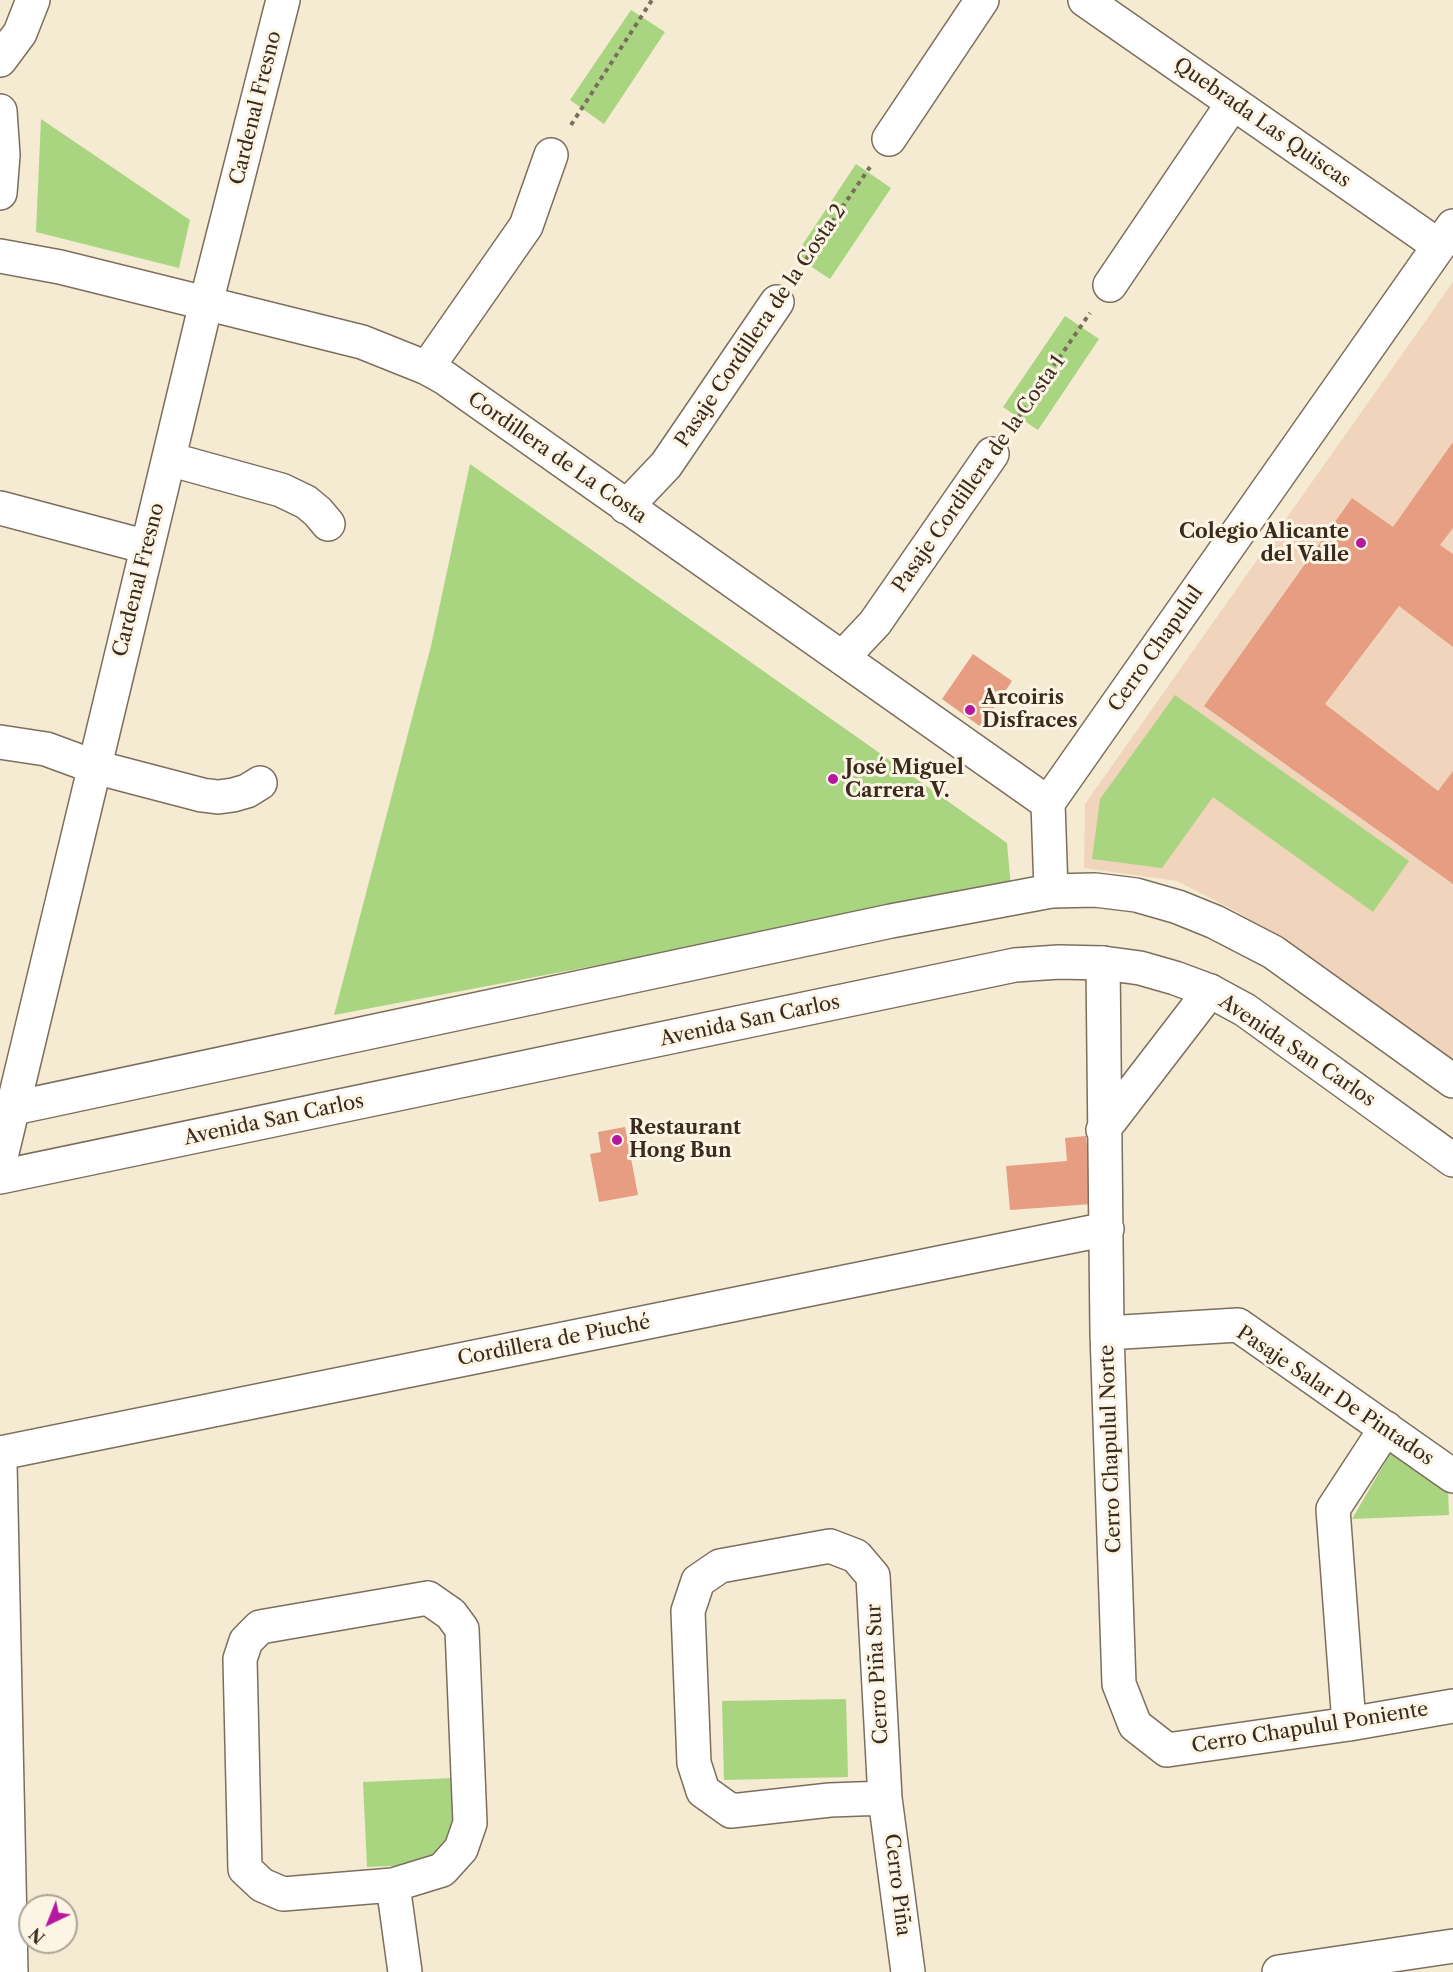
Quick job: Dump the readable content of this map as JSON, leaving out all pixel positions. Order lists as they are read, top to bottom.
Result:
{
  "streets": {
    "street": [
      "Cardenal Fresno",
      "Quebrada Las Quiscas",
      "Pasaje Cordillera de la Costa 2",
      "Cordillera de La Costa",
      "Pasaje Cordillera de la Costa 1",
      "Cerro Chapulul",
      "Avenida San Carlos",
      "Cordillera de Piuché",
      "Pasaje Salar De Pintados",
      "Cerro Chapulul Norte",
      "Cerro Piña Sur",
      "Cerro Chapulul Poniente",
      "Cerro Piña"
    ]
  },
  "crossings": [
    ["Cardenal Fresno", "Cordillera de La Costa"],
    ["Quebrada Las Quiscas", "Cerro Chapulul"],
    ["Pasaje Cordillera de la Costa 2", "Cordillera de La Costa"],
    ["Cordillera de La Costa", "Pasaje Cordillera de la Costa 1"],
    ["Cordillera de La Costa", "Cerro Chapulul"],
    ["Avenida San Carlos", "Cerro Chapulul Norte"],
    ["Cordillera de Piuché", "Cerro Chapulul Norte"],
    ["Pasaje Salar De Pintados", "Cerro Chapulul Norte"],
    ["Cerro Chapulul Norte", "Cerro Chapulul Poniente"],
    ["Cerro Piña Sur", "Cerro Piña"]
  ],
  "places": [
    "Colegio Alicante del Valle",
    "Arcoiris Disfraces",
    "José Miguel Carrera V.",
    "Restaurant Hong Bun"
  ],
  "north": "bottom left"
}
